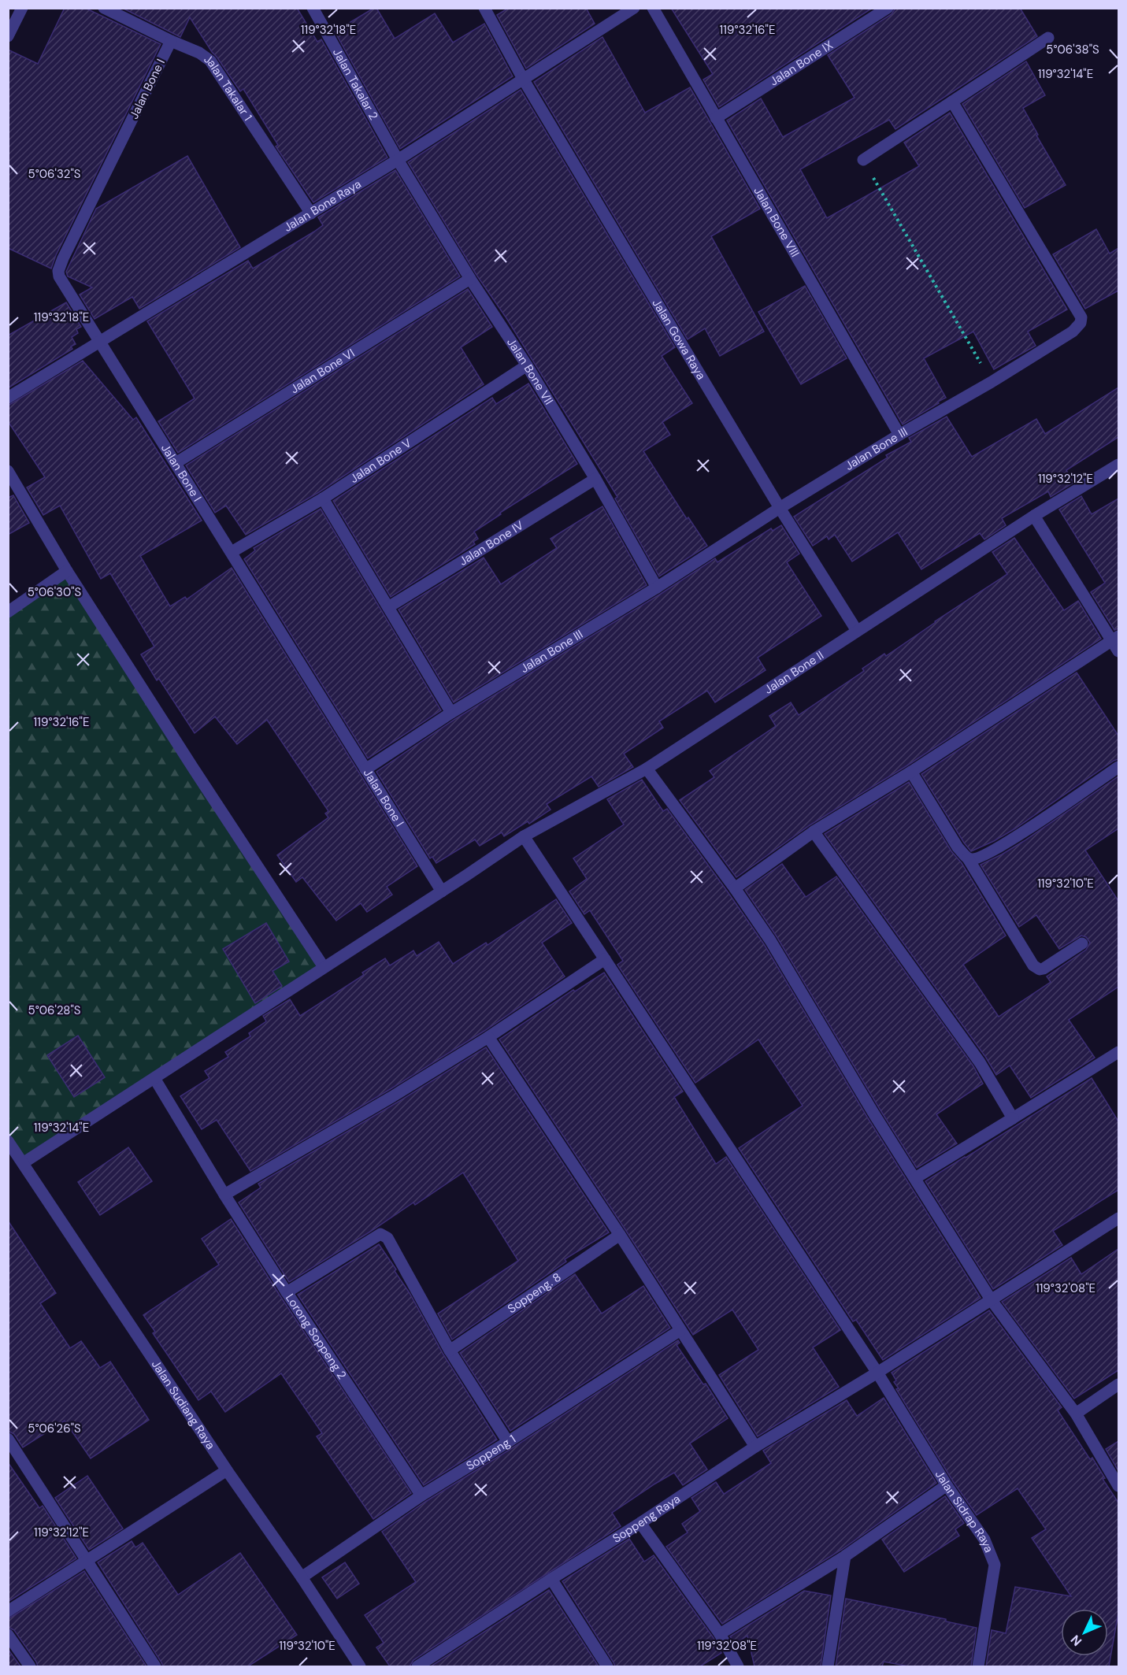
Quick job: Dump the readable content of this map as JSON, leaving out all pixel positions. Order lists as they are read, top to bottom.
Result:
{
  "streets": {
    "street": [
      "Jalan Bone IX",
      "Jalan Takalar 2",
      "Jalan Bone I",
      "Jalan Takalar 1",
      "Jalan Bone Raya",
      "Jalan Bone VIII",
      "Jalan Gowa Raya",
      "Jalan Bone VI",
      "Jalan Bone VII",
      "Jalan Bone III",
      "Jalan Bone V",
      "Jalan Bone IV",
      "Jalan Bone II",
      "Soppeng. 8",
      "Lorong Soppeng 2",
      "Jalan Sudiang Raya",
      "Soppeng 1",
      "Jalan Sidrap Raya",
      "Soppeng Raya"
    ]
  },
  "crossings": [
    ["Jalan Bone IX", "Jalan Bone VIII"],
    ["Jalan Takalar 2", "Jalan Bone Raya"],
    ["Jalan Takalar 2", "Jalan Bone VII"],
    ["Jalan Bone I", "Jalan Takalar 1"],
    ["Jalan Bone I", "Jalan Bone Raya"],
    ["Jalan Bone I", "Jalan Bone VI"],
    ["Jalan Bone I", "Jalan Bone III"],
    ["Jalan Bone I", "Jalan Bone V"],
    ["Jalan Bone I", "Jalan Bone II"],
    ["Jalan Takalar 1", "Jalan Bone Raya"],
    ["Jalan Bone Raya", "Jalan Gowa Raya"],
    ["Jalan Bone Raya", "Jalan Bone VII"],
    ["Jalan Bone VIII", "Jalan Bone III"],
    ["Jalan Gowa Raya", "Jalan Bone III"],
    ["Jalan Gowa Raya", "Jalan Bone II"],
    ["Jalan Bone VI", "Jalan Bone VII"],
    ["Jalan Bone VII", "Jalan Bone III"],
    ["Jalan Bone VII", "Jalan Bone V"],
    ["Jalan Bone VII", "Jalan Bone IV"],
    ["Jalan Bone II", "Lorong Soppeng 2"],
    ["Jalan Bone II", "Jalan Sudiang Raya"],
    ["Jalan Bone II", "Jalan Sidrap Raya"],
    ["Lorong Soppeng 2", "Soppeng 1"],
    ["Jalan Sudiang Raya", "Soppeng 1"],
    ["Jalan Sidrap Raya", "Soppeng Raya"]
  ],
  "north": "bottom left",
  "coordinates": [
    "119°32'18\"E",
    "119°32'16\"E",
    "5°06'38\"S",
    "119°32'14\"E",
    "5°06'32\"S",
    "119°32'12\"E",
    "5°06'30\"S",
    "119°32'10\"E",
    "5°06'28\"S",
    "119°32'08\"E",
    "5°06'26\"S"
  ]
}
